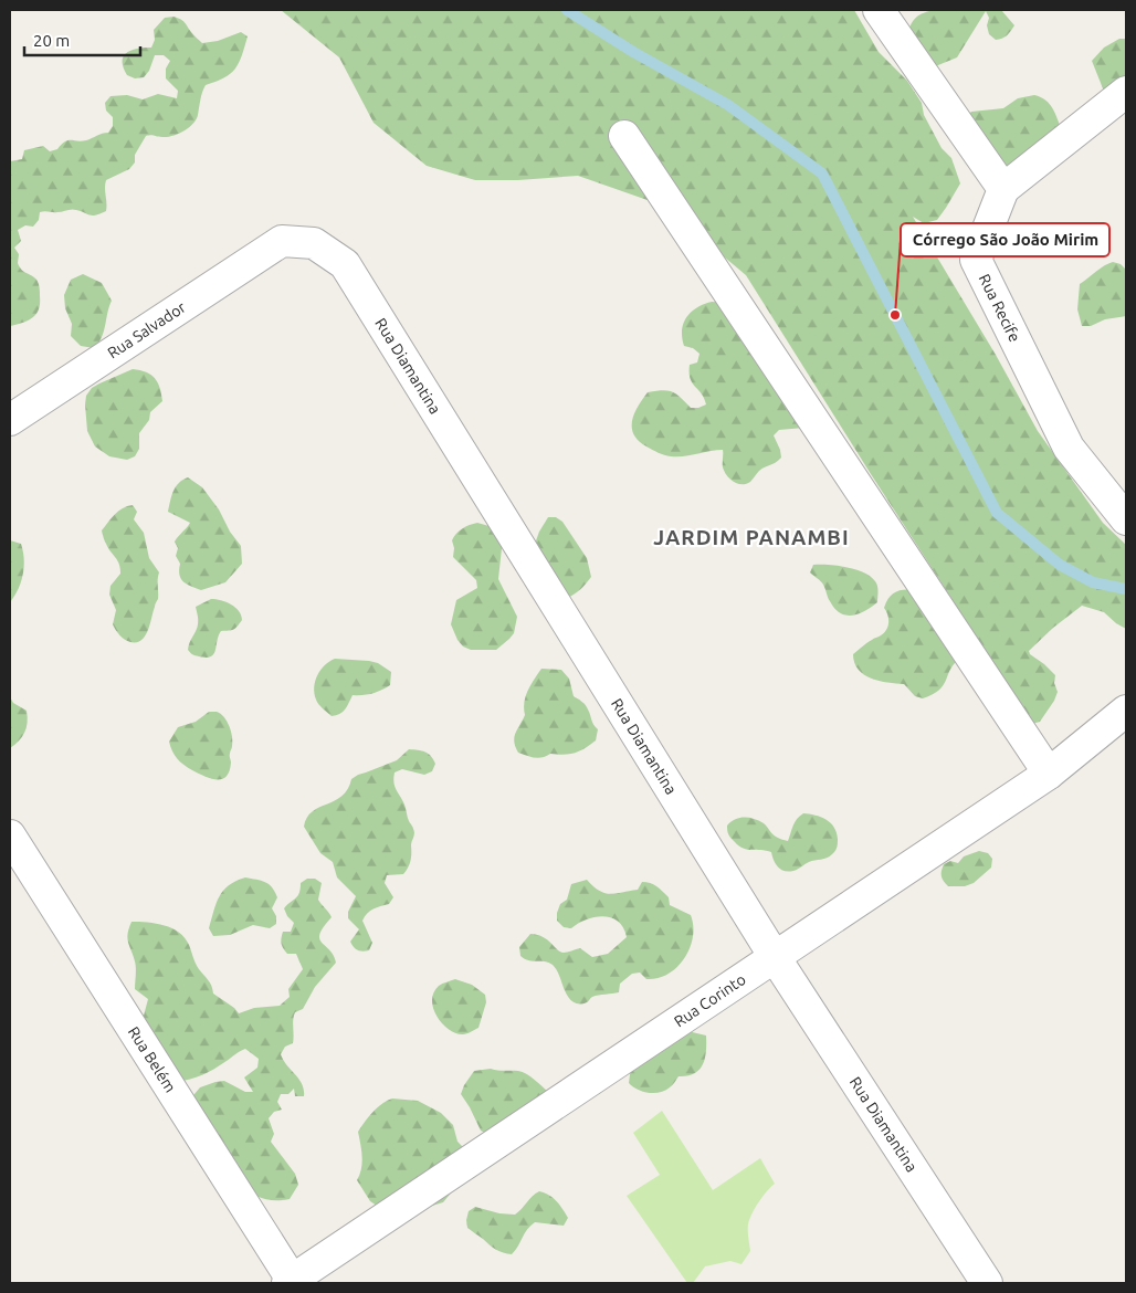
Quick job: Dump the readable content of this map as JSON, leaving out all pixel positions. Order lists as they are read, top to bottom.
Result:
{
  "streets": {
    "street": [
      "Rua Recife",
      "Rua Salvador",
      "Rua Diamantina",
      "Rua Corinto",
      "Rua Belém"
    ]
  },
  "crossings": [
    ["Rua Salvador", "Rua Diamantina"],
    ["Rua Diamantina", "Rua Corinto"],
    ["Rua Corinto", "Rua Belém"]
  ],
  "districts": ["JARDIM PANAMBI"],
  "places": ["Córrego São João Mirim"],
  "scale_bar": "20 m"
}
